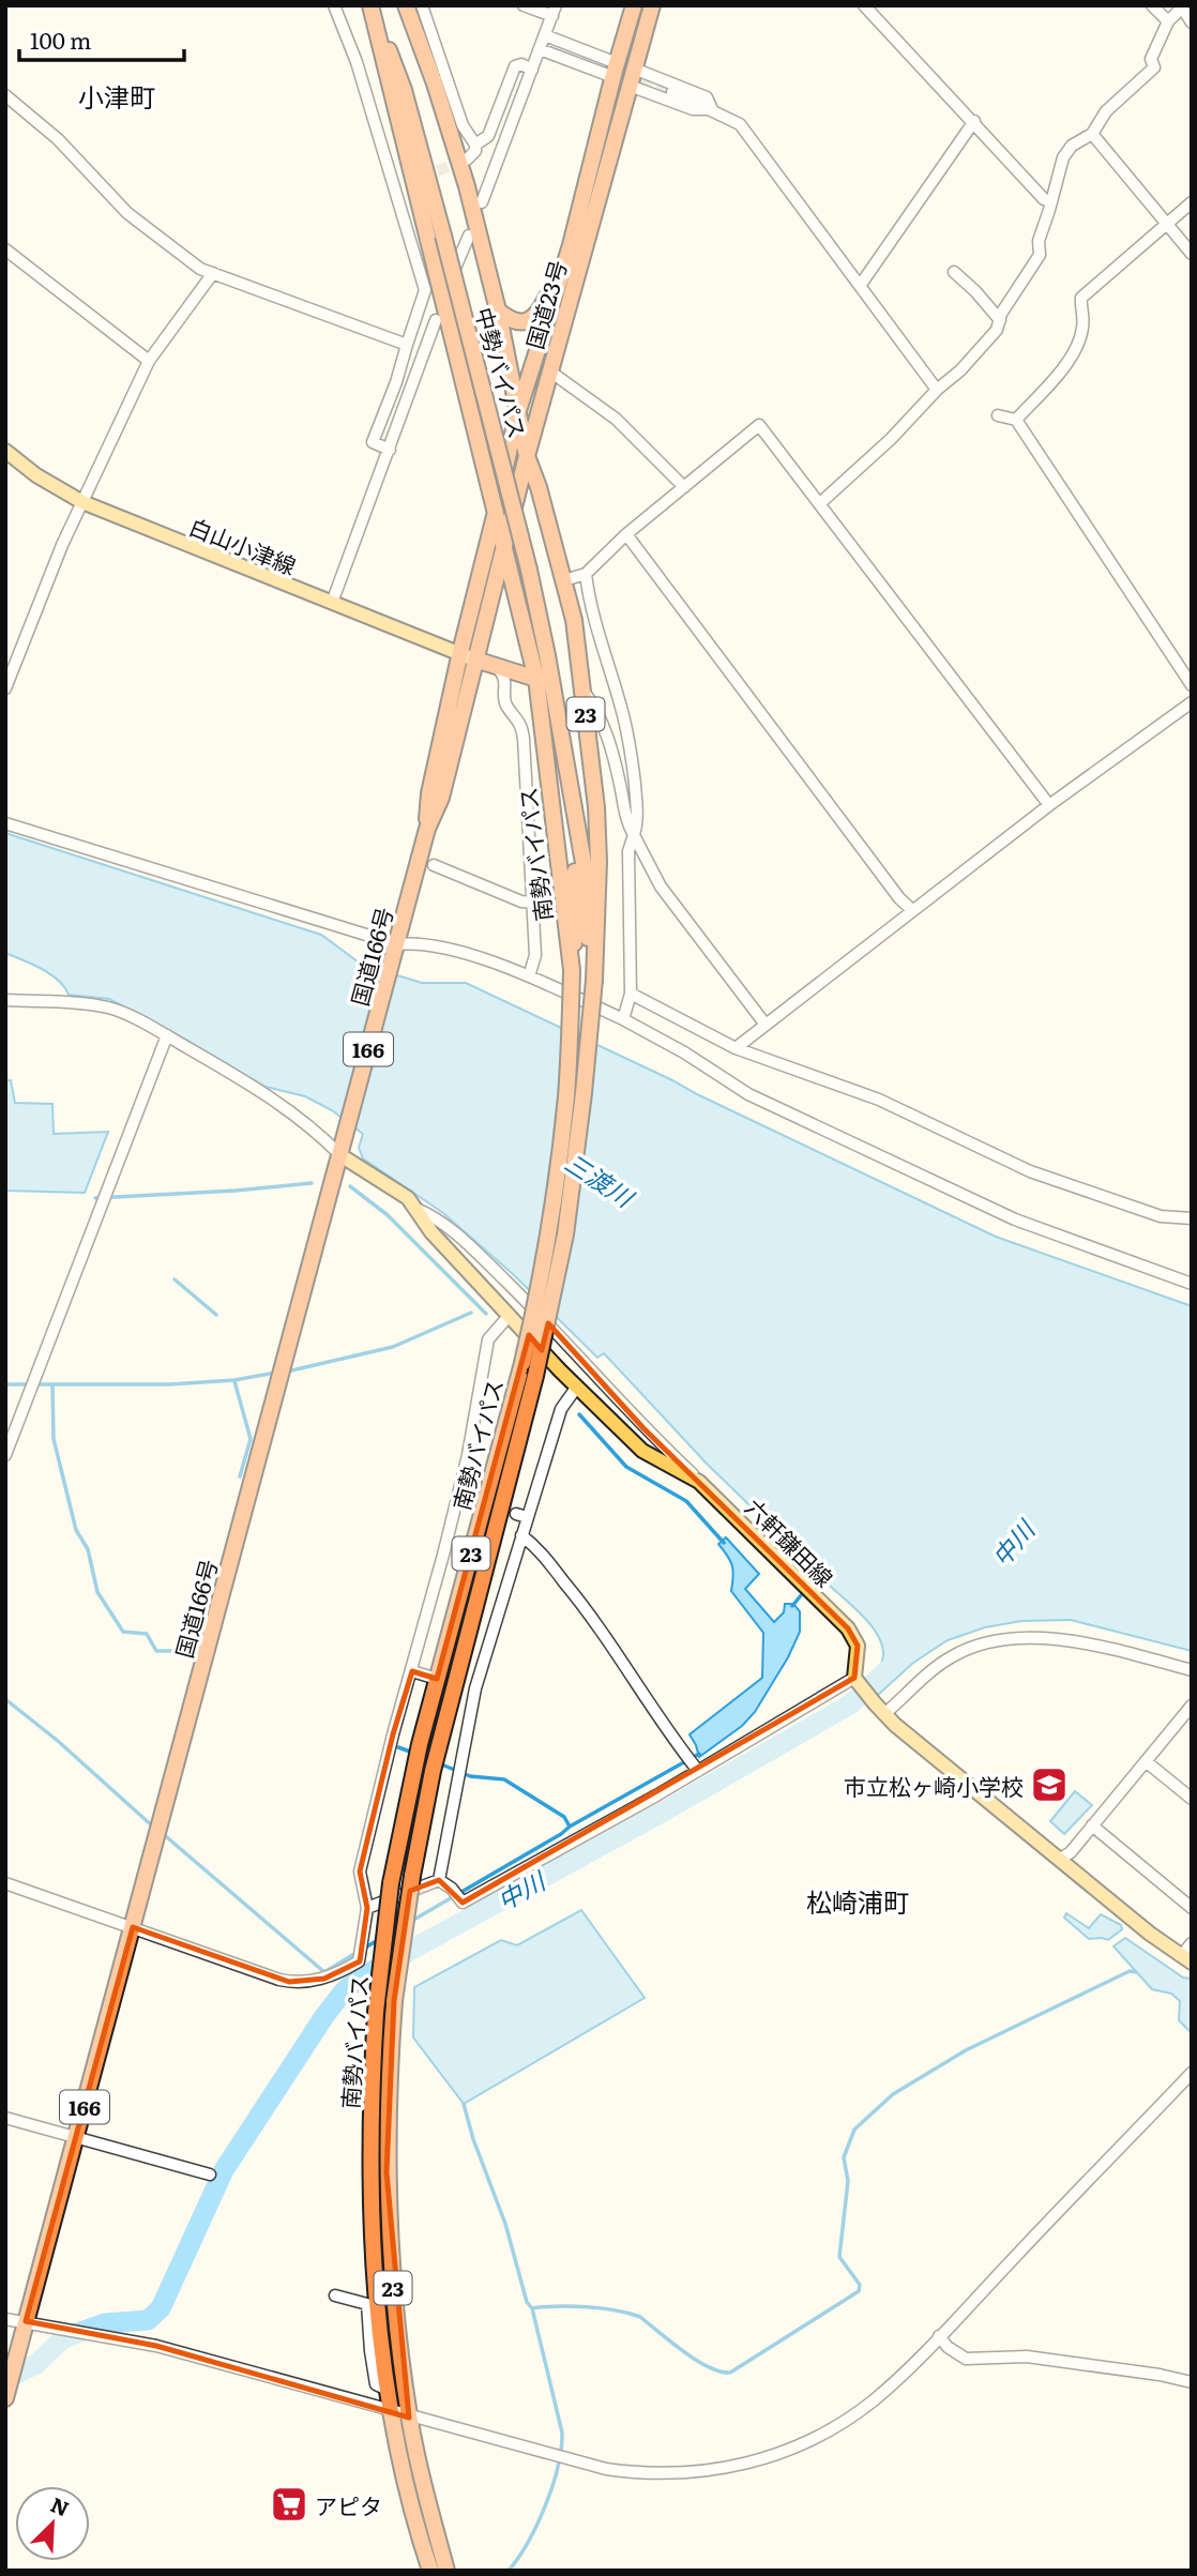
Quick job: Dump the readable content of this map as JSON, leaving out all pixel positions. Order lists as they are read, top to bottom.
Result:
{
  "streets": {
    "highway": [
      "国道23号",
      "中勢バイパス",
      "23",
      "南勢バイパス",
      "国道166号",
      "166"
    ],
    "main road": ["白山小津線", "六軒鎌田線"]
  },
  "crossings": [
    ["国道23号", "白山小津線"],
    ["国道23号", "23"],
    ["国道23号", "南勢バイパス"],
    ["国道23号", "国道166号"],
    ["中勢バイパス", "23"],
    ["中勢バイパス", "南勢バイパス"],
    ["白山小津線", "国道166号"],
    ["23", "南勢バイパス"],
    ["国道166号", "六軒鎌田線"]
  ],
  "districts": ["小津町", "松崎浦町"],
  "water": ["三渡川", "中川"],
  "places": {
    "school or university": ["市立松ヶ崎小学校"],
    "supermarket": ["アピタ"]
  },
  "scale_bar": "100 m",
  "north": "top right"
}
